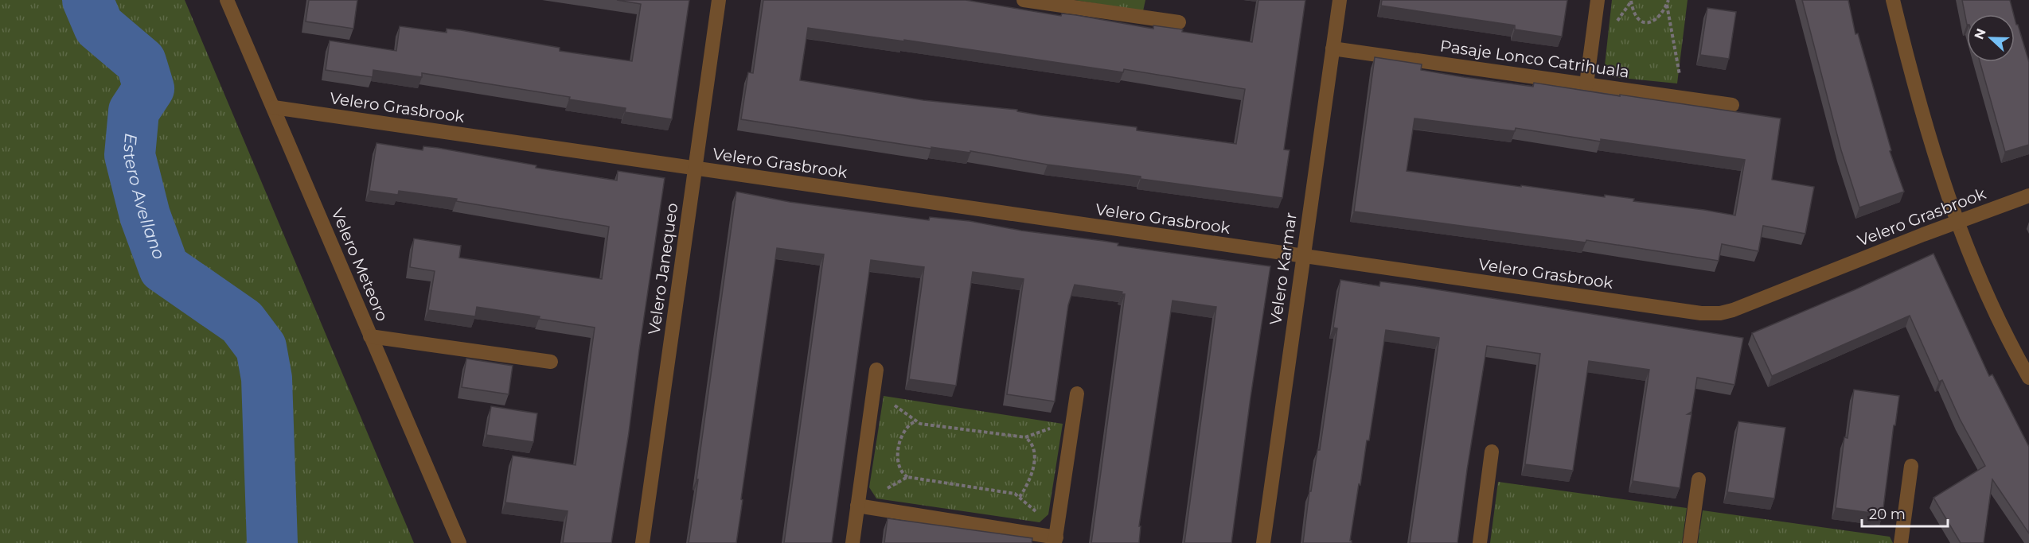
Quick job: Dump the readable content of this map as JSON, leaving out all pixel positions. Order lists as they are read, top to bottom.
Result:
{
  "streets": {
    "street": [
      "Pasaje Lonco Catrihuala",
      "Velero Grasbrook",
      "Velero Meteoro",
      "Velero Janequeo",
      "Velero Karmar"
    ]
  },
  "crossings": [
    ["Pasaje Lonco Catrihuala", "Velero Karmar"],
    ["Velero Grasbrook", "Velero Meteoro"],
    ["Velero Grasbrook", "Velero Janequeo"],
    ["Velero Grasbrook", "Velero Karmar"]
  ],
  "water": ["Estero Avellano"],
  "scale_bar": "20 m",
  "north": "left"
}
